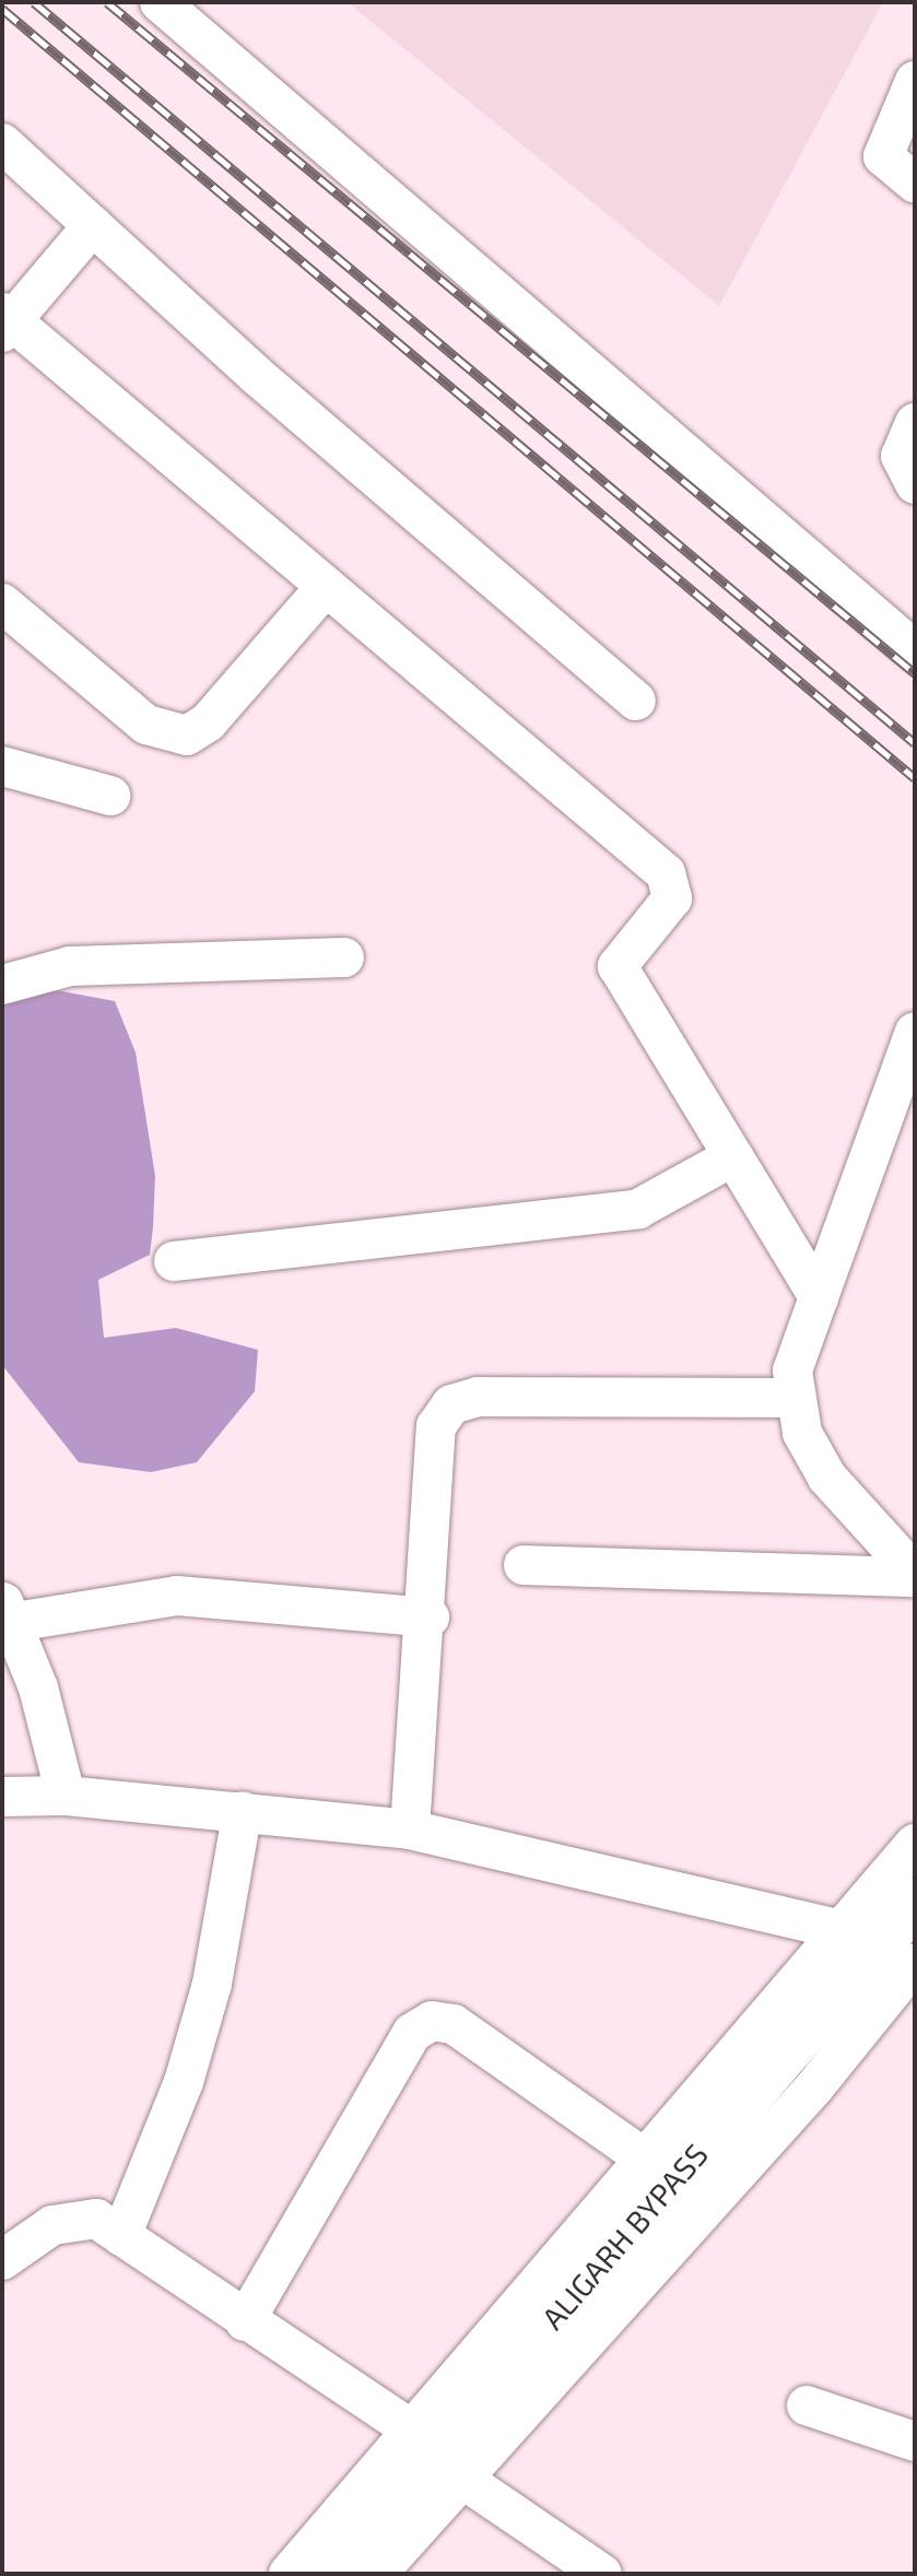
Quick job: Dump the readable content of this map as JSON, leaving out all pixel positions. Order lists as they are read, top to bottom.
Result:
{
  "streets": {
    "main road": ["ALIGARH BYPASS"]
  }
}
